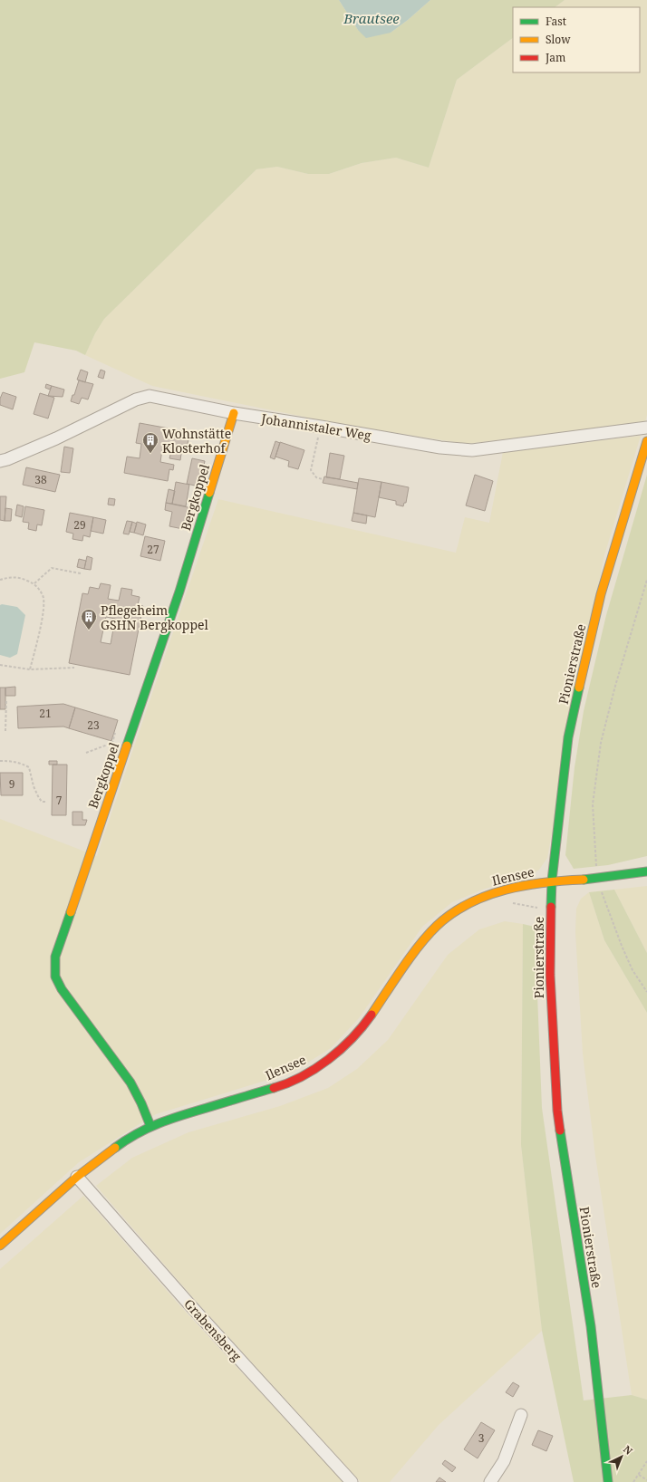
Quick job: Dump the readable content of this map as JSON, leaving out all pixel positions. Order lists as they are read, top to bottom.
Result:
{
  "streets": {
    "street": [
      "Johannistaler Weg",
      "Bergkoppel",
      "Pionierstraße",
      "Ilensee",
      "Grabensberg"
    ]
  },
  "crossings": [
    ["Johannistaler Weg", "Bergkoppel"],
    ["Bergkoppel", "Ilensee"],
    ["Pionierstraße", "Ilensee"],
    ["Ilensee", "Grabensberg"]
  ],
  "water": ["Brautsee"],
  "places": {
    "building": ["Wohnstätte Klosterhof", "Pflegeheim GSHN Bergkoppel"]
  },
  "house_numbers": [
    "38",
    "29",
    "27",
    "21",
    "23",
    "9",
    "7",
    "3"
  ],
  "legend": ["Fast", "Slow", "Jam"],
  "north": "top right"
}
